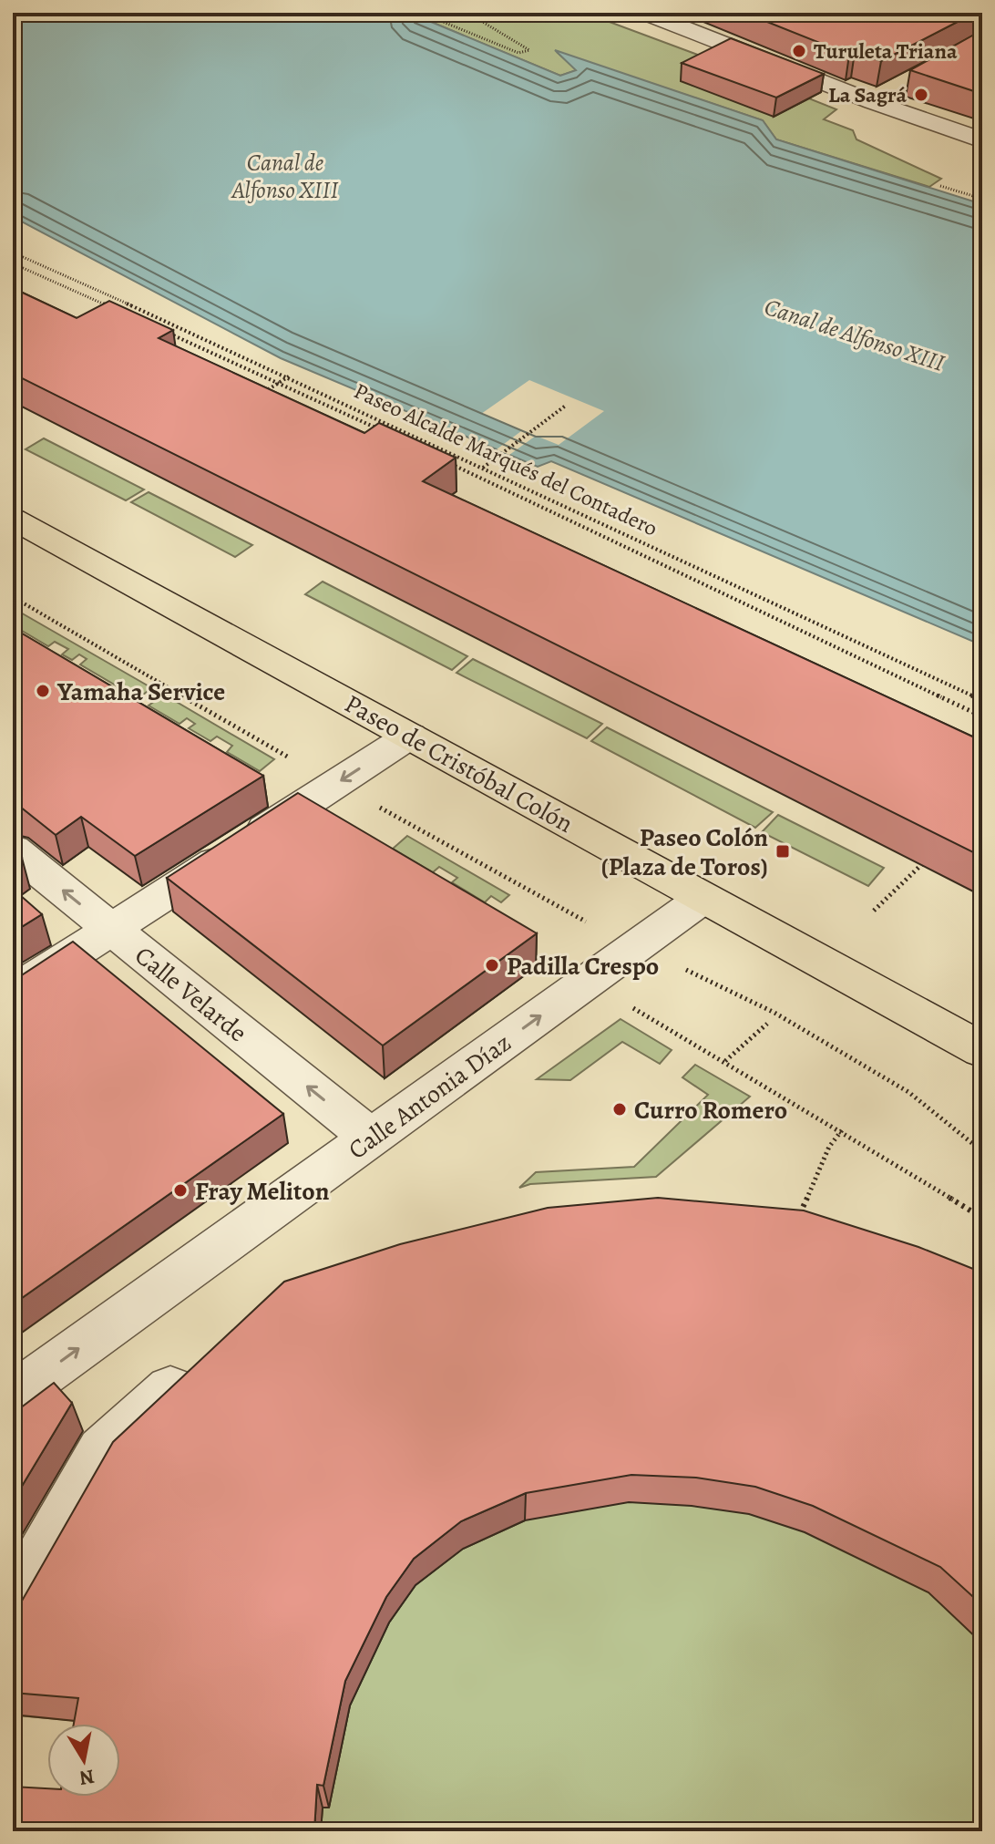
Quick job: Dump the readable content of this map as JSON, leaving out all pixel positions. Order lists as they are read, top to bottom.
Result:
{
  "streets": {
    "main road": ["Paseo de Cristóbal Colón"],
    "street": ["Calle Velarde", "Calle Antonia Díaz"],
    "path": ["Paseo Alcalde Marqués del Contadero"]
  },
  "crossings": [
    ["Paseo de Cristóbal Colón", "Calle Antonia Díaz"],
    ["Calle Velarde", "Calle Antonia Díaz"]
  ],
  "one_way": ["Calle Velarde"],
  "water": ["Canal de Alfonso XIII"],
  "places": {
    "other": [
      "Turuleta Triana",
      "La Sagrá",
      "Yamaha Service",
      "Padilla Crespo",
      "Curro Romero",
      "Fray Meliton"
    ],
    "transit": ["Paseo Colón (Plaza de Toros)"]
  },
  "north": "bottom"
}
